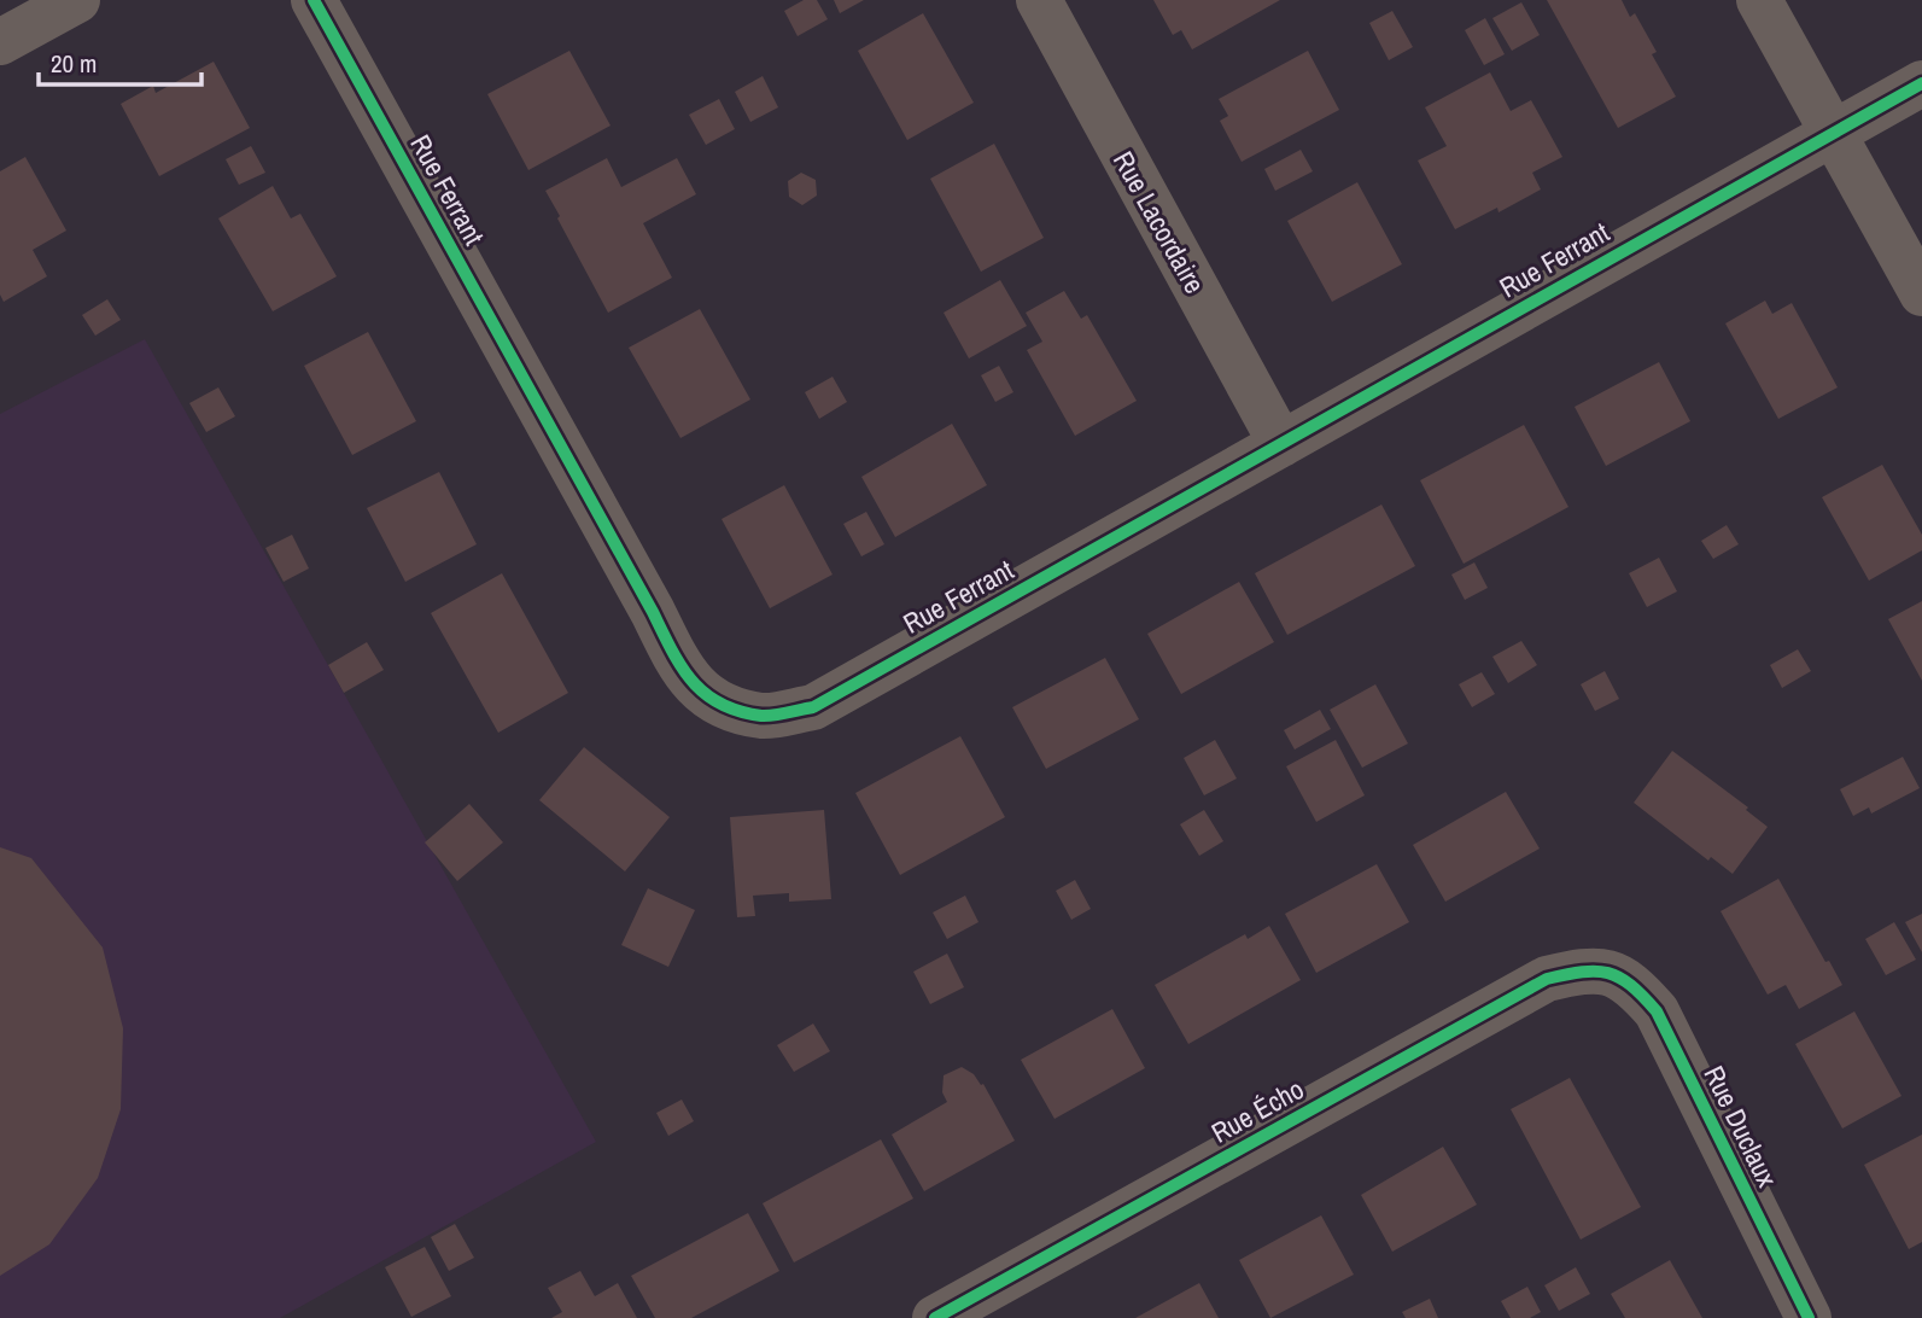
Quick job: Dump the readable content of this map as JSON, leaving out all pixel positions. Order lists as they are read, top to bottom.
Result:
{
  "streets": {
    "street": [
      "Rue Ferrant",
      "Rue Lacordaire",
      "Rue Écho",
      "Rue Duclaux"
    ]
  },
  "crossings": [
    ["Rue Ferrant", "Rue Lacordaire"],
    ["Rue Écho", "Rue Duclaux"]
  ],
  "scale_bar": "20 m"
}
